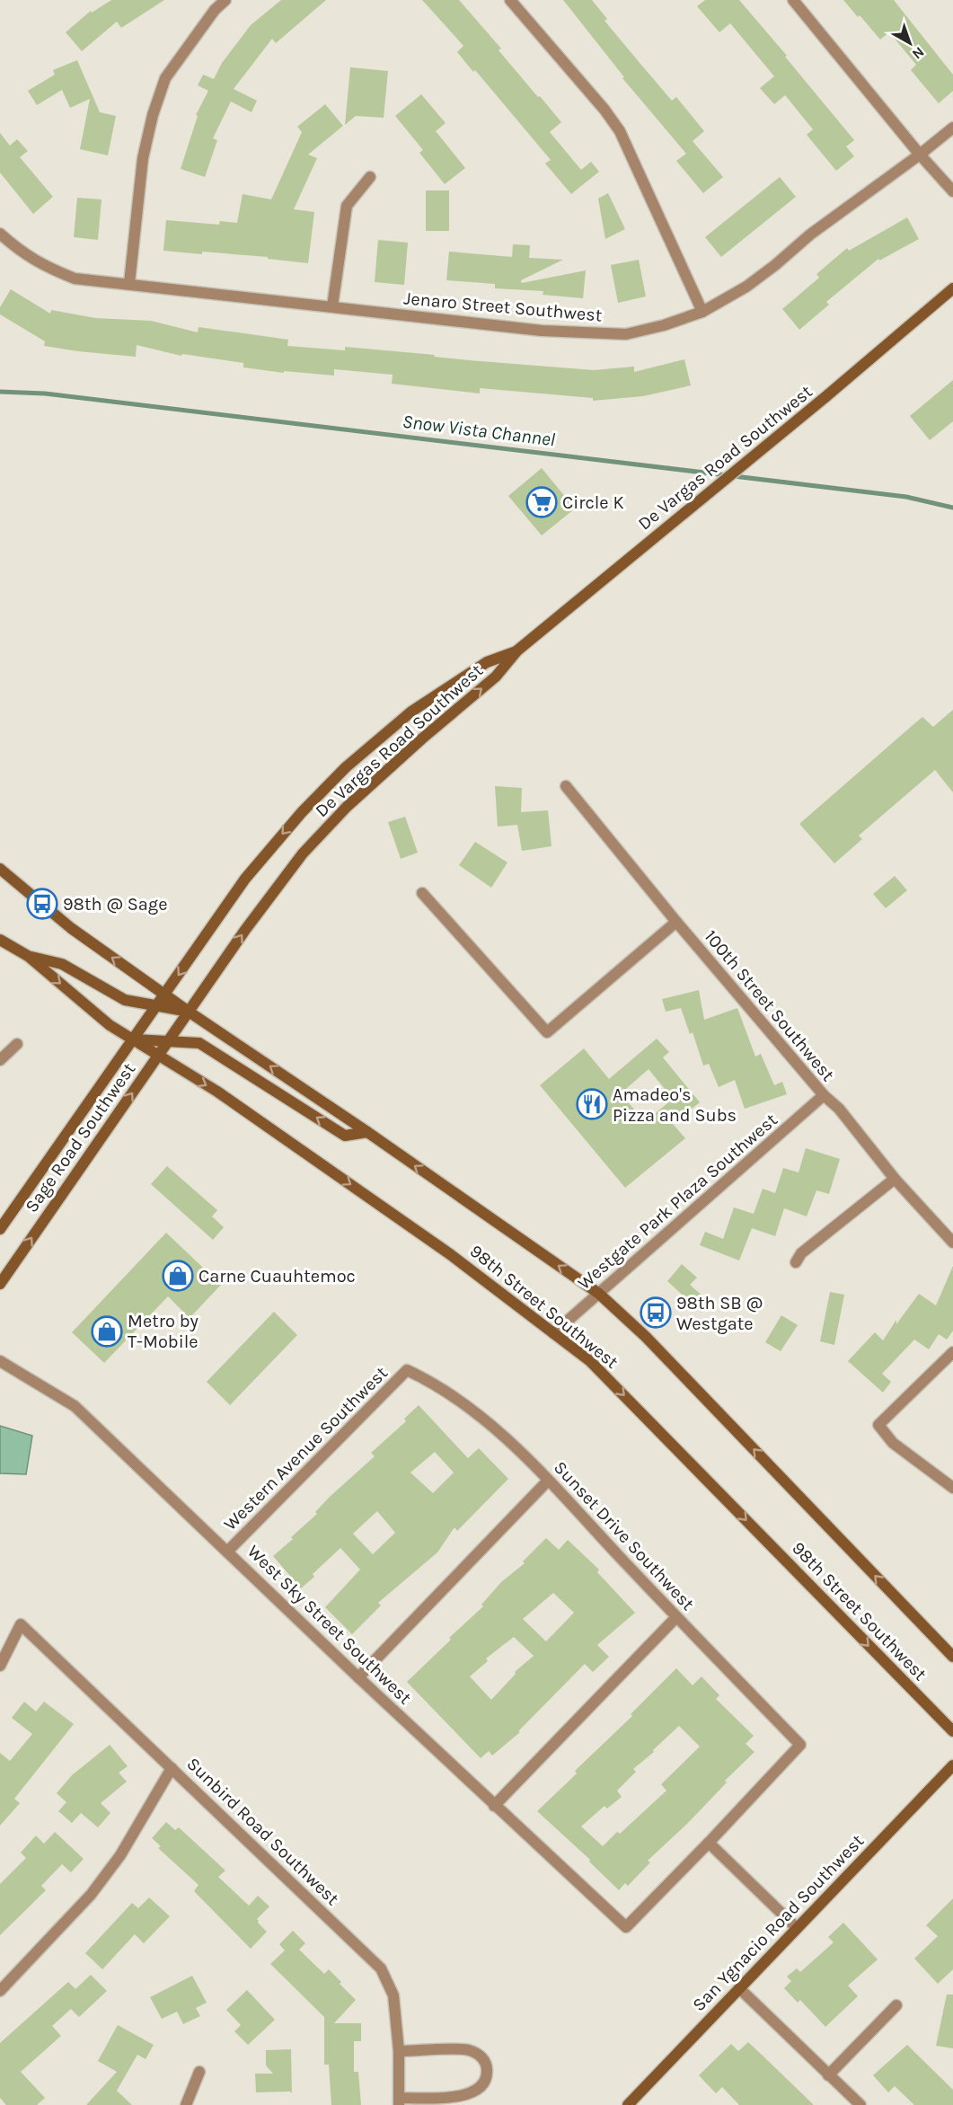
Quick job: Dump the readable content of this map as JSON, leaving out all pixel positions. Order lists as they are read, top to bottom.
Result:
{
  "streets": {
    "street": [
      "Jenaro Street Southwest",
      "De Vargas Road Southwest",
      "100th Street Southwest",
      "Sage Road Southwest",
      "Westgate Park Plaza Southwest",
      "98th Street Southwest",
      "Western Avenue Southwest",
      "Sunset Drive Southwest",
      "West Sky Street Southwest",
      "Sunbird Road Southwest",
      "San Ygnacio Road Southwest"
    ]
  },
  "crossings": [
    ["De Vargas Road Southwest", "Sage Road Southwest"],
    ["De Vargas Road Southwest", "98th Street Southwest"],
    ["100th Street Southwest", "Westgate Park Plaza Southwest"],
    ["Sage Road Southwest", "98th Street Southwest"],
    ["Westgate Park Plaza Southwest", "98th Street Southwest"],
    ["Western Avenue Southwest", "Sunset Drive Southwest"],
    ["Western Avenue Southwest", "West Sky Street Southwest"],
    ["Sunset Drive Southwest", "West Sky Street Southwest"]
  ],
  "water": ["Snow Vista Channel"],
  "places": {
    "supermarket": ["Circle K"],
    "bus stop": ["98th @ Sage", "98th SB @ Westgate"],
    "restaurant": ["Amadeo's Pizza and Subs"],
    "shop": ["Carne Cuauhtemoc", "Metro by T-Mobile"]
  },
  "north": "bottom right"
}
